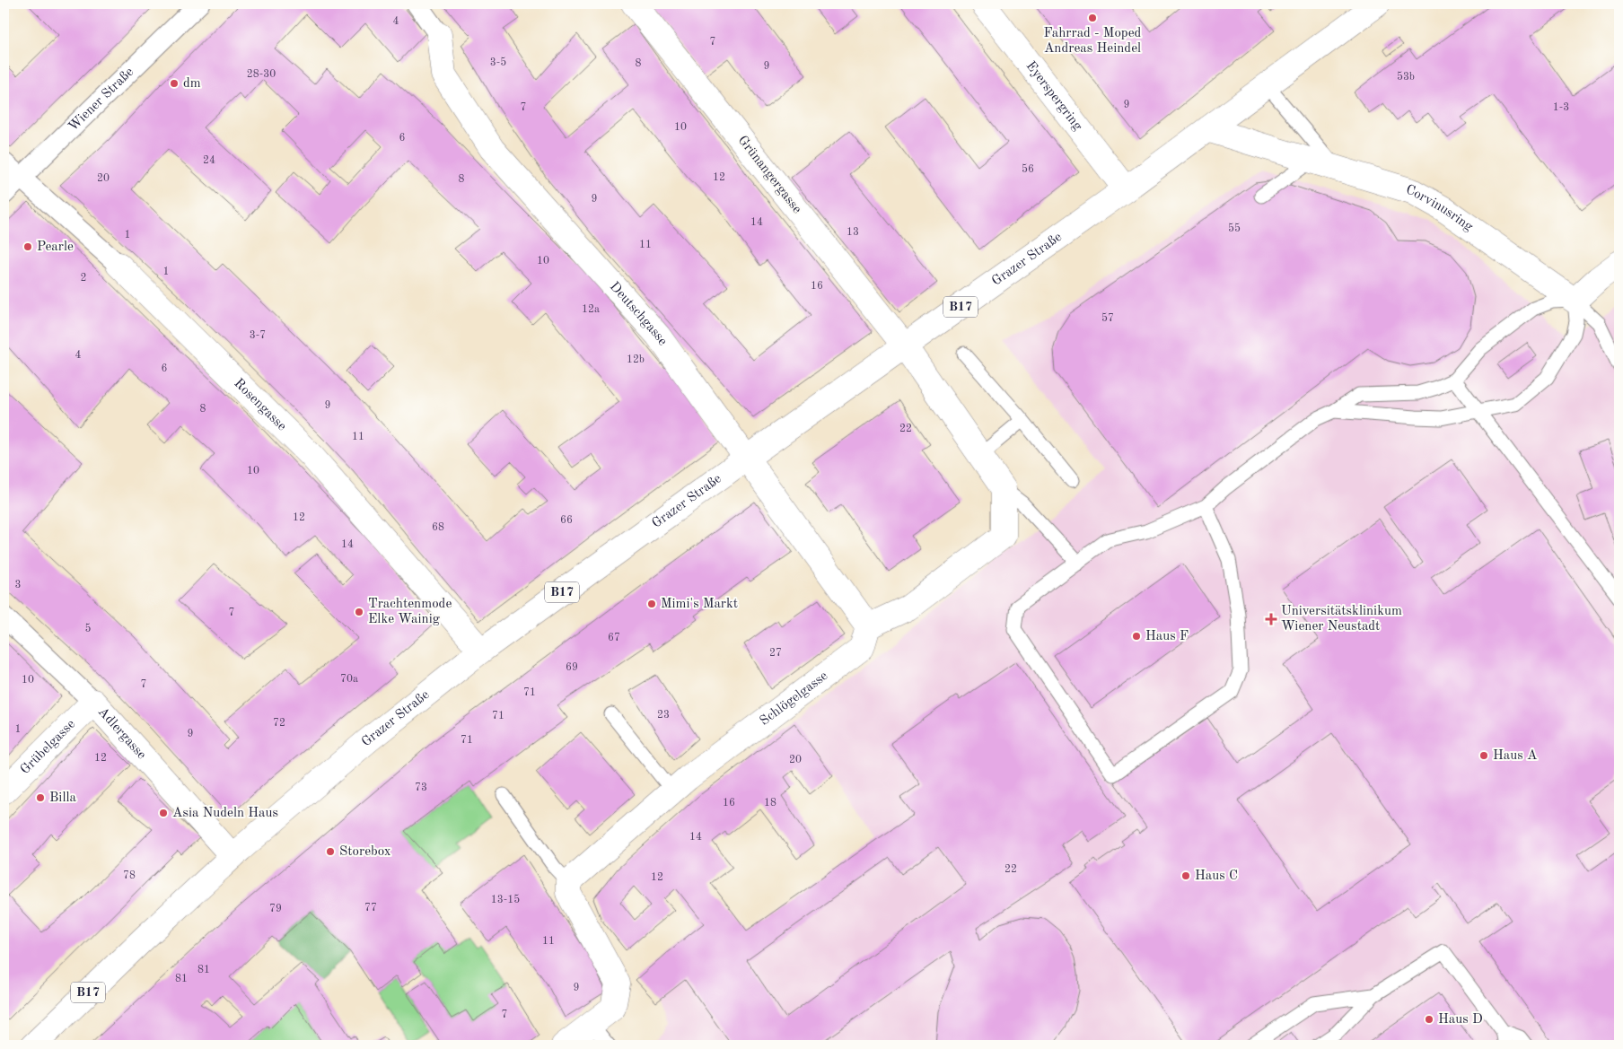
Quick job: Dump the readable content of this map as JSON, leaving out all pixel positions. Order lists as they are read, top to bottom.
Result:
{
  "streets": {
    "street": [
      "Eyerspergring",
      "Wiener Straße",
      "Grünangergasse",
      "Corvinusring",
      "Grazer Straße",
      "B17",
      "Deutschgasse",
      "Rosengasse",
      "Schlögelgasse",
      "Adlergasse",
      "Grübelgasse"
    ]
  },
  "crossings": [
    ["Eyerspergring", "Grazer Straße"],
    ["Wiener Straße", "Rosengasse"],
    ["Grünangergasse", "Grazer Straße"],
    ["Corvinusring", "Grazer Straße"],
    ["Grazer Straße", "Deutschgasse"],
    ["Grazer Straße", "Rosengasse"],
    ["Grazer Straße", "Adlergasse"],
    ["Deutschgasse", "Schlögelgasse"],
    ["Adlergasse", "Grübelgasse"]
  ],
  "places": {
    "other": [
      "Fahrrad - Moped Andreas Heindel",
      "dm",
      "Pearle",
      "Mimi's Markt",
      "Trachtenmode Elke Wainig",
      "Haus F",
      "Haus A",
      "Billa",
      "Asia Nudeln Haus",
      "Storebox",
      "Haus C",
      "Haus D"
    ],
    "health": ["Universitätsklinikum Wiener Neustadt"]
  },
  "house_numbers": [
    "4",
    "7",
    "3-5",
    "8",
    "9",
    "28-30",
    "53b",
    "9",
    "7",
    "1-3",
    "10",
    "6",
    "24",
    "56",
    "12",
    "20",
    "8",
    "9",
    "14",
    "55",
    "13",
    "1",
    "11",
    "10",
    "1",
    "2",
    "16",
    "12a",
    "57",
    "3-7",
    "4",
    "12b",
    "6",
    "9",
    "8",
    "22",
    "11",
    "10",
    "12",
    "66",
    "68",
    "14",
    "3",
    "7",
    "5",
    "67",
    "27",
    "69",
    "70a",
    "10",
    "7",
    "71",
    "23",
    "71",
    "72",
    "1",
    "9",
    "71",
    "12",
    "20",
    "73",
    "16",
    "18",
    "14",
    "22",
    "78",
    "12",
    "13-15",
    "77",
    "79",
    "11",
    "81",
    "81",
    "9",
    "7"
  ]
}
